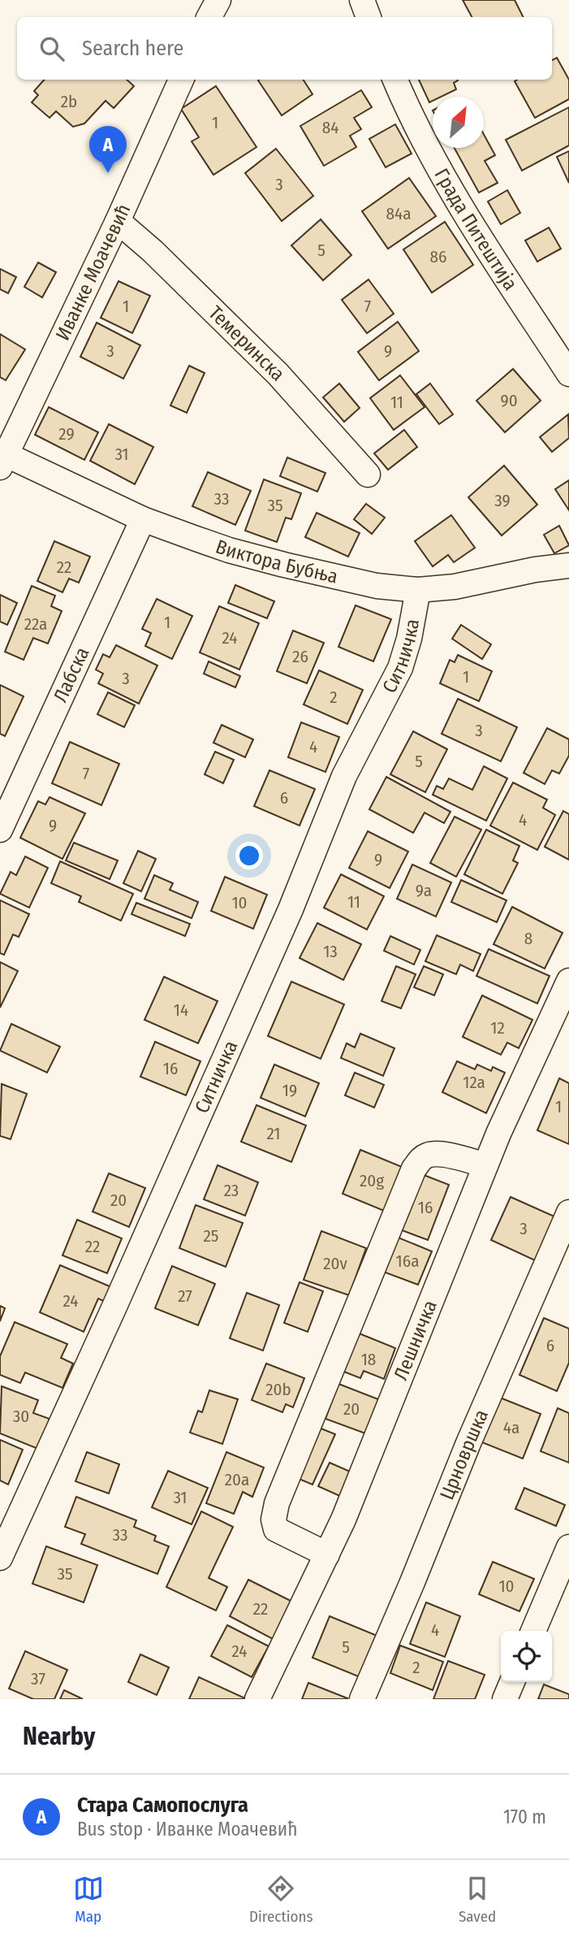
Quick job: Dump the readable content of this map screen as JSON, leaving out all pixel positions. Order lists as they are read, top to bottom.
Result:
{
  "streets": {
    "street": [
      "Града Питештија",
      "Иванке Моачевић",
      "Темеринска",
      "Виктора Бубња",
      "Ситничка",
      "Лабска",
      "Лешничка",
      "Црновршка"
    ]
  },
  "crossings": [
    ["Иванке Моачевић", "Темеринска"],
    ["Иванке Моачевић", "Виктора Бубња"],
    ["Виктора Бубња", "Ситничка"],
    ["Виктора Бубња", "Лабска"]
  ],
  "house_numbers": [
    "2b",
    "1",
    "84",
    "3",
    "84a",
    "5",
    "86",
    "1",
    "7",
    "3",
    "9",
    "90",
    "11",
    "29",
    "31",
    "33",
    "39",
    "35",
    "22",
    "1",
    "22a",
    "24",
    "26",
    "1",
    "3",
    "2",
    "3",
    "4",
    "5",
    "7",
    "6",
    "4",
    "9",
    "9",
    "9a",
    "11",
    "10",
    "8",
    "13",
    "14",
    "12",
    "16",
    "12a",
    "19",
    "1",
    "21",
    "20g",
    "23",
    "20",
    "16",
    "3",
    "25",
    "22",
    "16a",
    "20v",
    "27",
    "24",
    "6",
    "18",
    "20b",
    "20",
    "30",
    "4a",
    "20a",
    "31",
    "33",
    "35",
    "10",
    "22",
    "4",
    "5",
    "24",
    "2",
    "37"
  ],
  "north": "top right",
  "page": {
    "search": "Search here",
    "pins": "A",
    "heading": "Nearby",
    "list": [
      {
        "mark": "A",
        "name": "Стара Самопослуга",
        "note": "Bus stop · Иванке Моачевић",
        "value": "170 m"
      }
    ],
    "nav": ["Map", "Directions", "Saved"]
  }
}
